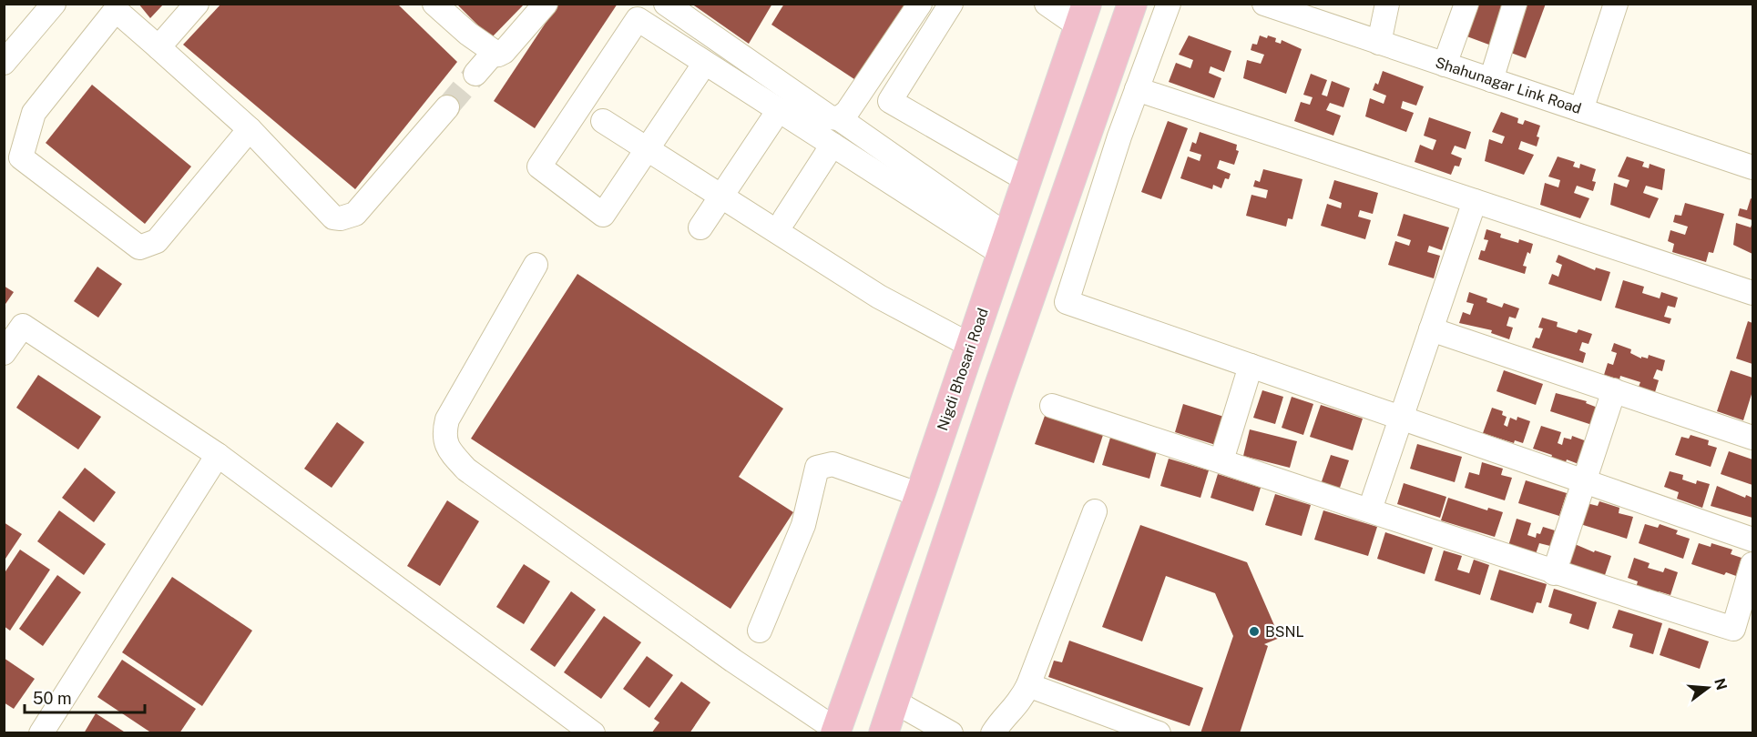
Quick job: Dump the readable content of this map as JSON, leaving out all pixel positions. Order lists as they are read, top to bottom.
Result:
{
  "streets": {
    "main road": ["Nigdi Bhosari Road"],
    "street": ["Shahunagar Link Road"]
  },
  "places": ["BSNL"],
  "scale_bar": "50 m",
  "north": "right"
}
